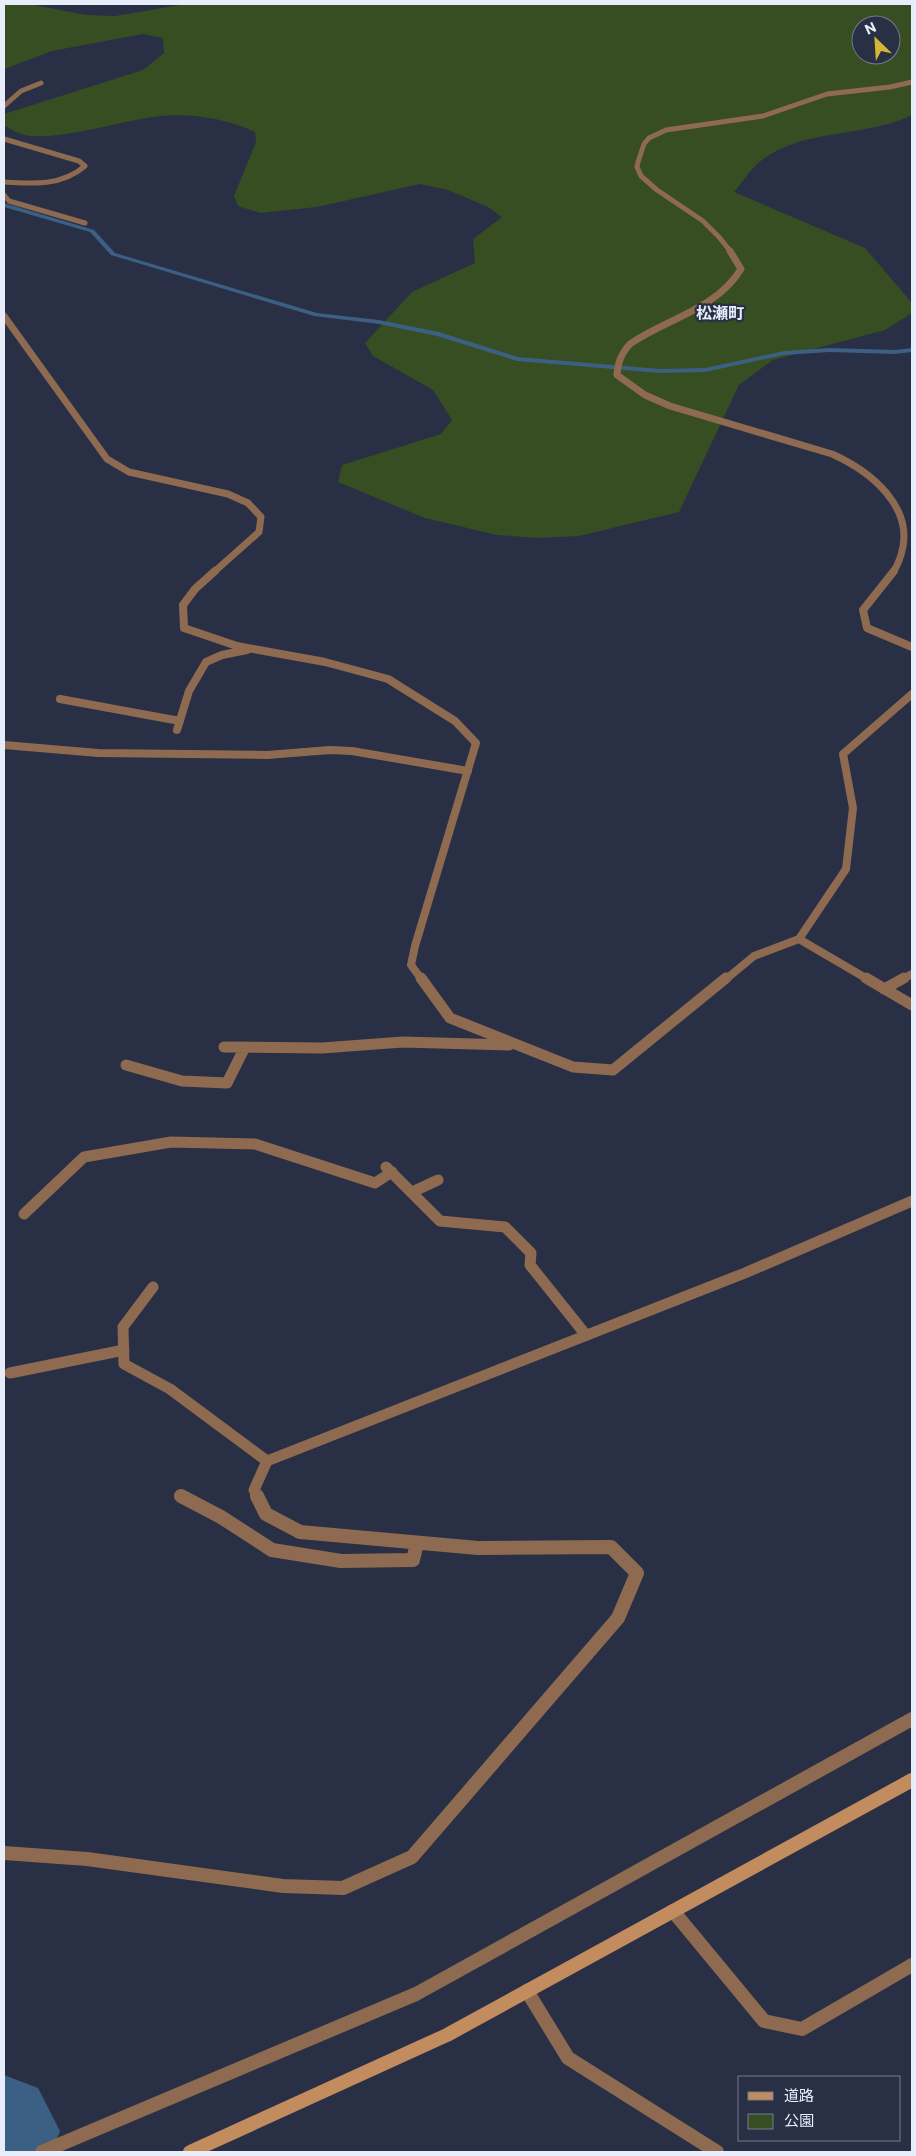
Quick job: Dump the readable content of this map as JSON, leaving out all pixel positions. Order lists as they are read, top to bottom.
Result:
{
  "districts": ["松瀬町"],
  "legend": ["道路", "公園"],
  "north": "top left"
}
